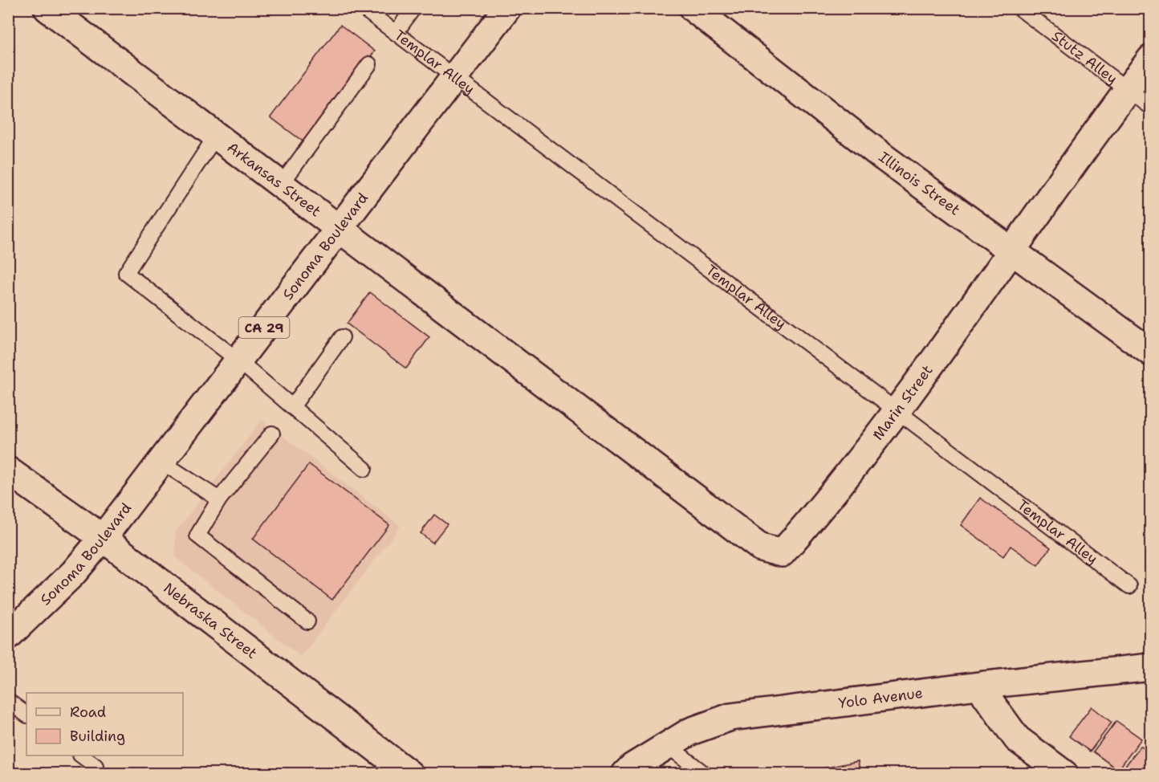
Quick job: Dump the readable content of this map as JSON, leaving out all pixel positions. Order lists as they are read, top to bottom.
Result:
{
  "streets": {
    "street": [
      "Arkansas Street",
      "Illinois Street",
      "Sonoma Boulevard",
      "CA 29",
      "Marin Street",
      "Nebraska Street",
      "Yolo Avenue"
    ],
    "lane": ["Stutz Alley", "Templar Alley"]
  },
  "crossings": [
    ["Stutz Alley", "Marin Street"],
    ["Templar Alley", "Sonoma Boulevard"],
    ["Templar Alley", "Marin Street"],
    ["Arkansas Street", "Sonoma Boulevard"],
    ["Arkansas Street", "Marin Street"],
    ["Illinois Street", "Marin Street"],
    ["Sonoma Boulevard", "Nebraska Street"]
  ],
  "legend": ["Road", "Building"]
}
